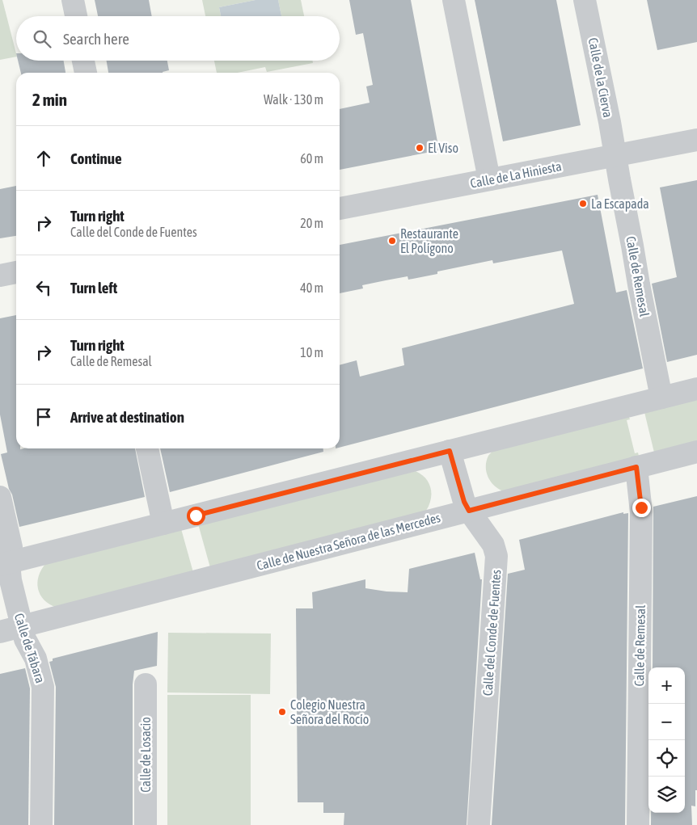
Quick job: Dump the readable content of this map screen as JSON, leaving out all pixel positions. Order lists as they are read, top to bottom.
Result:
{
  "streets": {
    "street": [
      "Calle de la Cierva",
      "Calle de La Hiniesta",
      "Calle de Remesal",
      "Calle de Nuestra Señora de las Mercedes",
      "Calle del Conde de Fuentes",
      "Calle de Tábara",
      "Calle de Losacio"
    ]
  },
  "crossings": [
    ["Calle de la Cierva", "Calle de La Hiniesta"],
    ["Calle de la Cierva", "Calle de Remesal"],
    ["Calle de La Hiniesta", "Calle de Remesal"],
    ["Calle de Remesal", "Calle de Nuestra Señora de las Mercedes"],
    ["Calle de Nuestra Señora de las Mercedes", "Calle del Conde de Fuentes"],
    ["Calle de Nuestra Señora de las Mercedes", "Calle de Tábara"]
  ],
  "places": [
    "El Viso",
    "La Escapada",
    "Restaurante El Polígono",
    "Colegio Nuestra Señora del Rocío"
  ],
  "page": {
    "search": "Search here",
    "heading": ["2 min", "Walk · 130 m"],
    "list": [
      ["Continue", "60 m"],
      ["Turn right", "Calle del Conde de Fuentes", "20 m"],
      ["Turn left", "40 m"],
      ["Turn right", "Calle de Remesal", "10 m"],
      "Arrive at destination"
    ],
    "map_buttons": ["+", "−"]
  }
}
